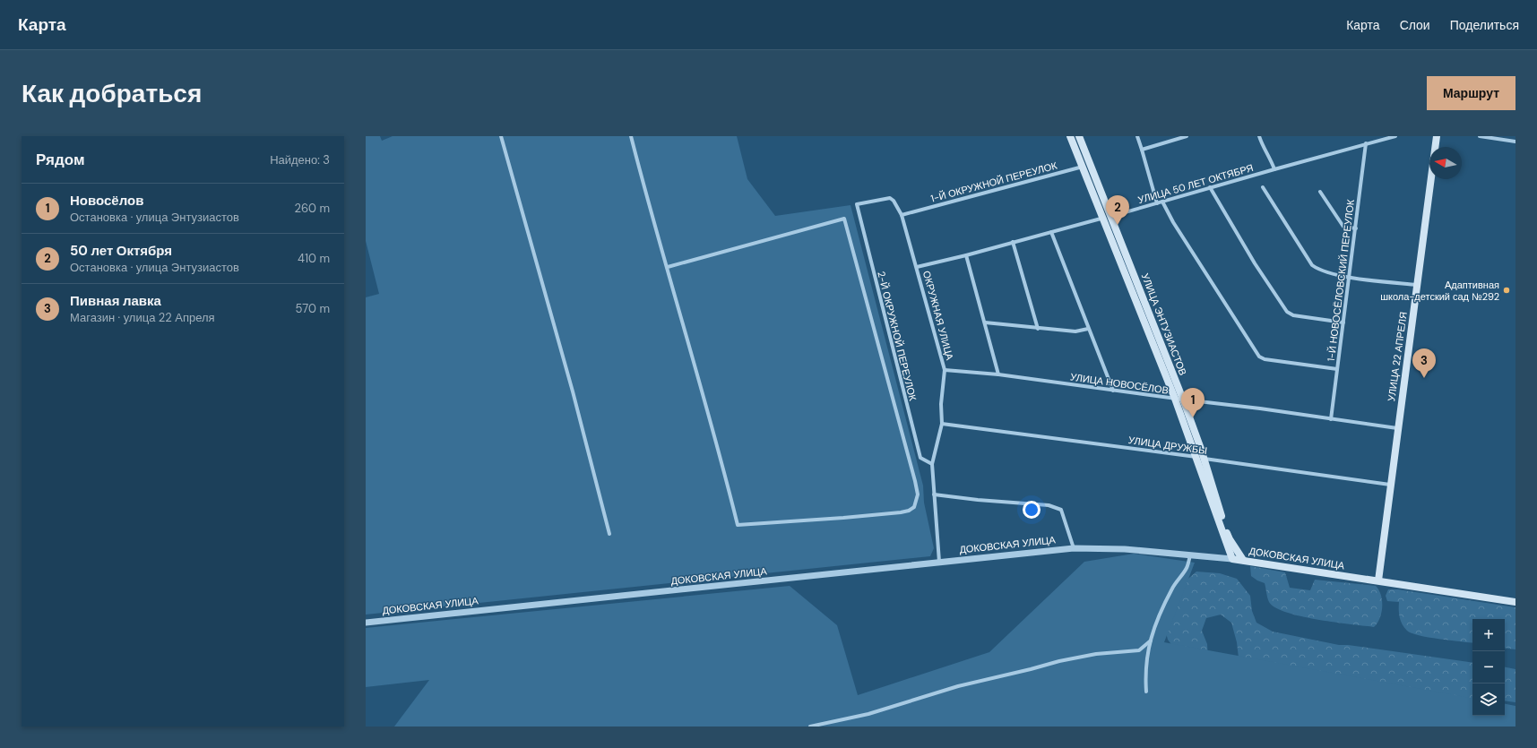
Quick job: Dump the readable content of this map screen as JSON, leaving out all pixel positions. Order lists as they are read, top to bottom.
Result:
{
  "streets": {
    "main road": ["УЛИЦА ЭНТУЗИАСТОВ", "УЛИЦА 22 АПРЕЛЯ", "ДОКОВСКАЯ УЛИЦА"],
    "street": [
      "1-Й ОКРУЖНОЙ ПЕРЕУЛОК",
      "УЛИЦА 50 ЛЕТ ОКТЯБРЯ",
      "1-Й НОВОСЁЛОВСКИЙ ПЕРЕУЛОК",
      "ОКРУЖНАЯ УЛИЦА",
      "2-Й ОКРУЖНОЙ ПЕРЕУЛОК",
      "УЛИЦА НОВОСЁЛОВ",
      "УЛИЦА ДРУЖБЫ"
    ]
  },
  "crossings": [
    ["1-Й ОКРУЖНОЙ ПЕРЕУЛОК", "ОКРУЖНАЯ УЛИЦА"],
    ["1-Й ОКРУЖНОЙ ПЕРЕУЛОК", "УЛИЦА ЭНТУЗИАСТОВ"],
    ["УЛИЦА 50 ЛЕТ ОКТЯБРЯ", "1-Й НОВОСЁЛОВСКИЙ ПЕРЕУЛОК"],
    ["УЛИЦА 50 ЛЕТ ОКТЯБРЯ", "ОКРУЖНАЯ УЛИЦА"],
    ["УЛИЦА 50 ЛЕТ ОКТЯБРЯ", "УЛИЦА ЭНТУЗИАСТОВ"],
    ["1-Й НОВОСЁЛОВСКИЙ ПЕРЕУЛОК", "УЛИЦА НОВОСЁЛОВ"],
    ["ОКРУЖНАЯ УЛИЦА", "2-Й ОКРУЖНОЙ ПЕРЕУЛОК"],
    ["ОКРУЖНАЯ УЛИЦА", "УЛИЦА НОВОСЁЛОВ"],
    ["ОКРУЖНАЯ УЛИЦА", "УЛИЦА ДРУЖБЫ"],
    ["ОКРУЖНАЯ УЛИЦА", "ДОКОВСКАЯ УЛИЦА"],
    ["УЛИЦА ЭНТУЗИАСТОВ", "УЛИЦА НОВОСЁЛОВ"],
    ["УЛИЦА ЭНТУЗИАСТОВ", "УЛИЦА ДРУЖБЫ"],
    ["УЛИЦА ЭНТУЗИАСТОВ", "ДОКОВСКАЯ УЛИЦА"],
    ["УЛИЦА 22 АПРЕЛЯ", "УЛИЦА НОВОСЁЛОВ"],
    ["УЛИЦА 22 АПРЕЛЯ", "УЛИЦА ДРУЖБЫ"],
    ["УЛИЦА 22 АПРЕЛЯ", "ДОКОВСКАЯ УЛИЦА"]
  ],
  "places": ["Адаптивная школа-детский сад №292"],
  "north": "left",
  "page": {
    "header": "Карта",
    "nav": ["Карта", "Слои", "Поделиться"],
    "buttons": "Маршрут",
    "title": "Как добраться",
    "heading": ["Рядом", "Найдено: 3"],
    "list": [
      {
        "mark": "1",
        "name": "Новосёлов",
        "note": "Остановка · улица Энтузиастов",
        "value": "260 m"
      },
      {
        "mark": "2",
        "name": "50 лет Октября",
        "note": "Остановка · улица Энтузиастов",
        "value": "410 m"
      },
      {
        "mark": "3",
        "name": "Пивная лавка",
        "note": "Магазин · улица 22 Апреля",
        "value": "570 m"
      }
    ],
    "pins": ["2", "3", "1"],
    "map_buttons": ["+", "−"]
  }
}
